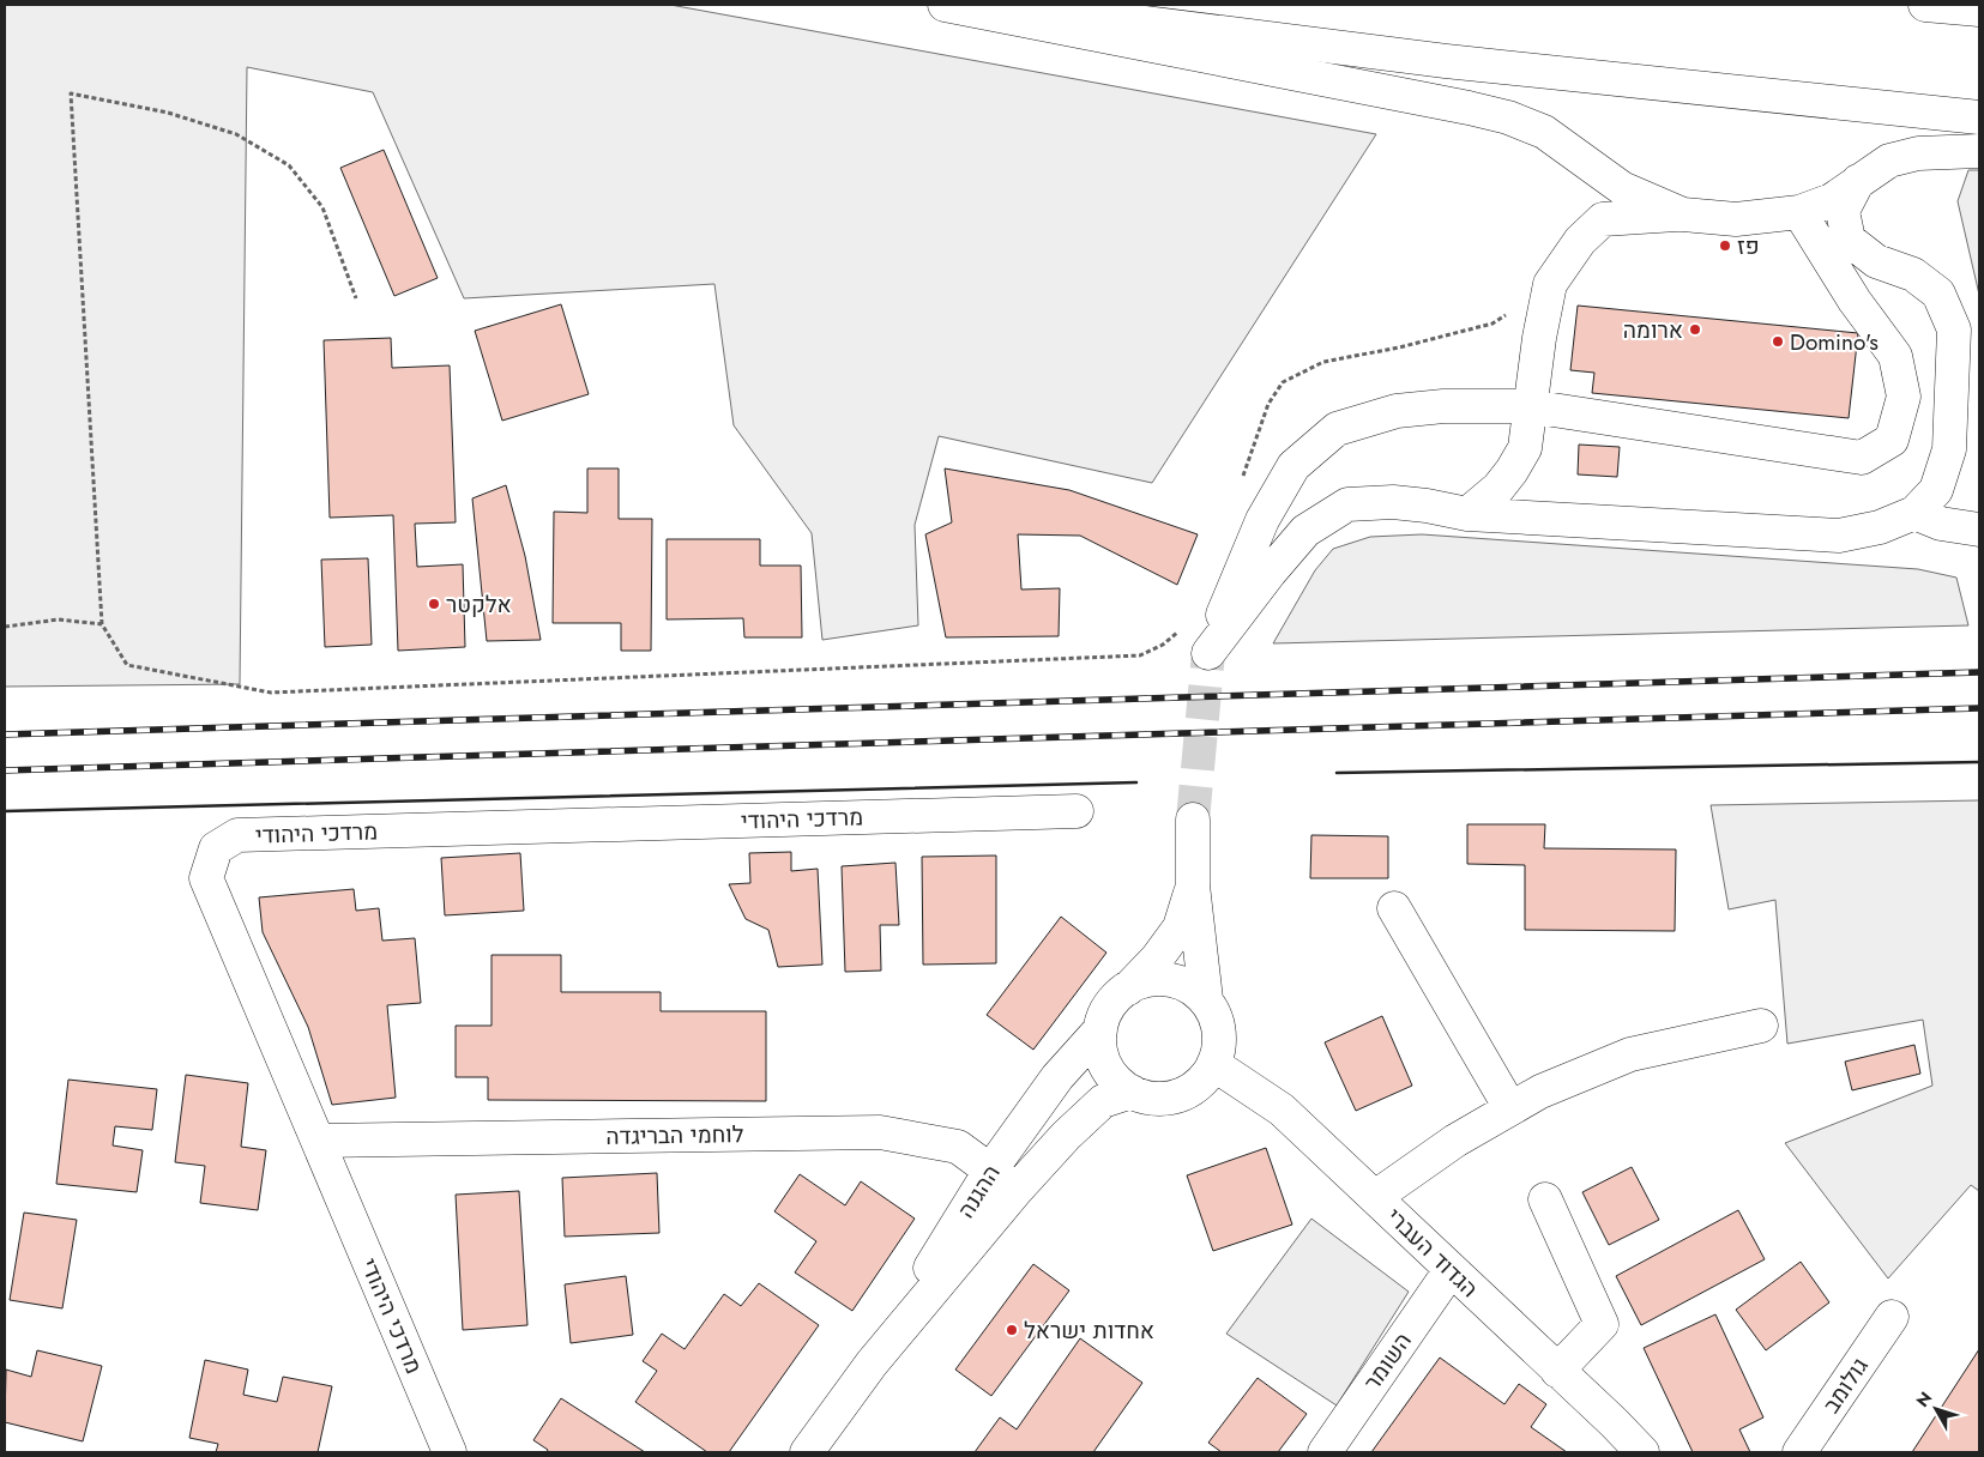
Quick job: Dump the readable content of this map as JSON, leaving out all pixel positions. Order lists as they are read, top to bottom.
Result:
{
  "streets": {
    "main road": [
      "מרדכי היהודי",
      "לוחמי הבריגדה",
      "ההגנה",
      "הגדוד העברי",
      "השומר",
      "גולומב"
    ]
  },
  "crossings": [
    ["מרדכי היהודי", "לוחמי הבריגדה"],
    ["לוחמי הבריגדה", "ההגנה"],
    ["ההגנה", "הגדוד העברי"],
    ["הגדוד העברי", "השומר"]
  ],
  "places": [
    "פז",
    "ארומה",
    "Domino's",
    "אלקטר",
    "אחדות ישראל"
  ],
  "north": "top left"
}
